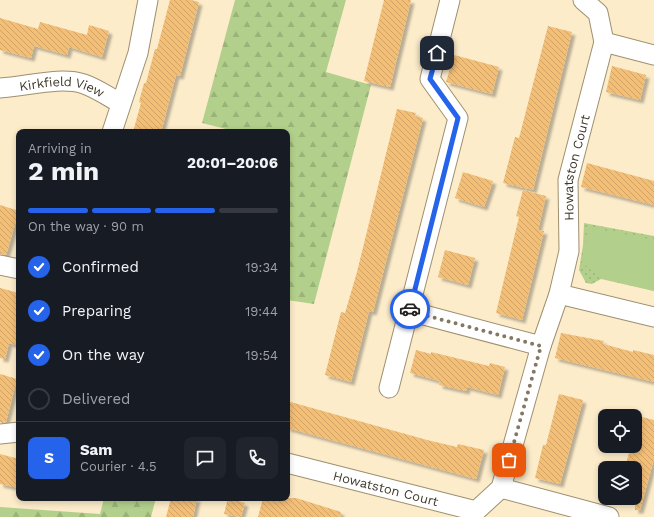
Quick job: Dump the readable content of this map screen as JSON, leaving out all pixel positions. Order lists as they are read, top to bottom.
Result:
{
  "streets": {
    "street": ["Kirkfield View", "Howatston Court"]
  },
  "page": {
    "heading": ["2 min", "Arriving in", "20:01–20:06"],
    "panel": ["Sam", "Courier · 4.5"],
    "bar": "On the way · 90 m",
    "list": [
      ["Confirmed", "19:34"],
      ["Preparing", "19:44"],
      ["On the way", "19:54"],
      "Delivered"
    ],
    "round": "S"
  }
}
